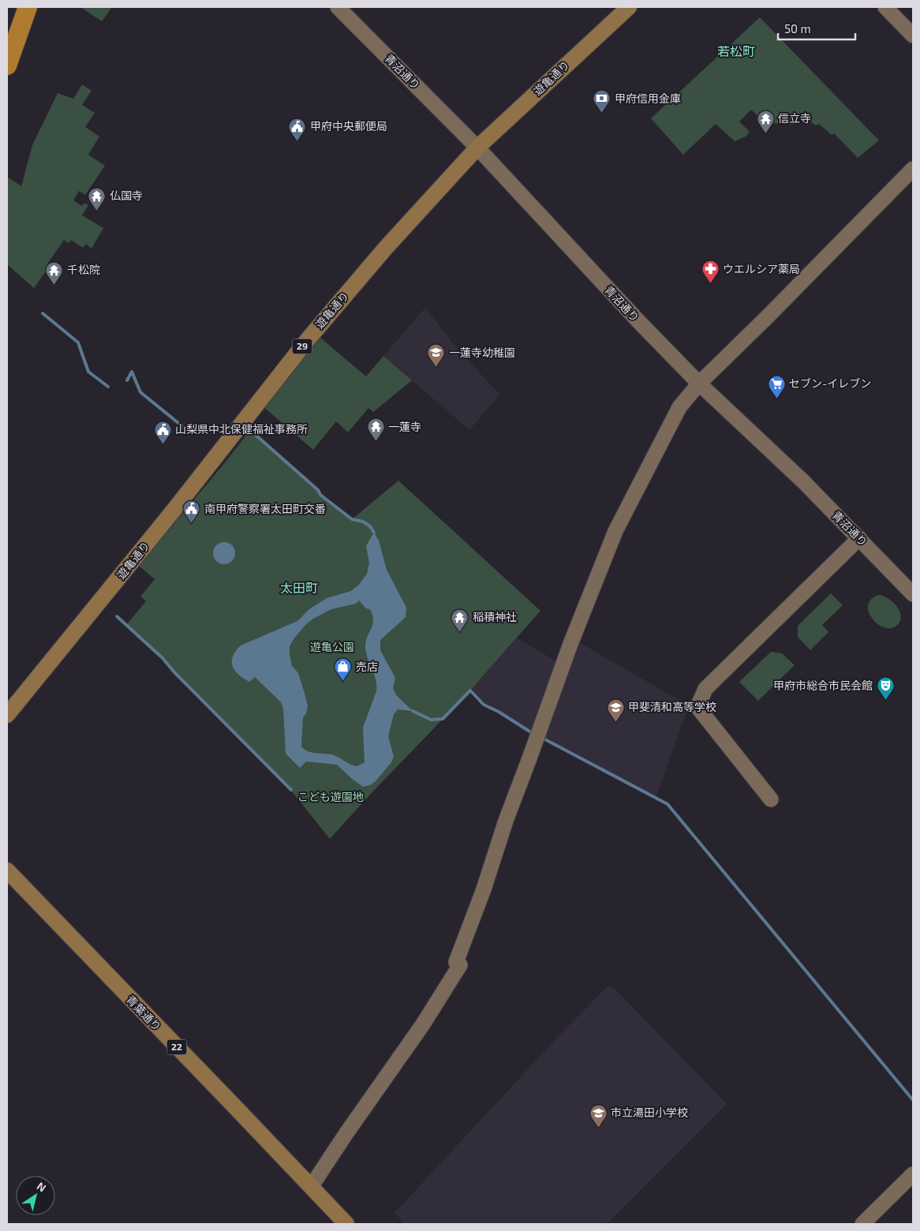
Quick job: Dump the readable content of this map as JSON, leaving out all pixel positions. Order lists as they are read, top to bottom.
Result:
{
  "streets": {
    "main road": [
      "遊亀通り",
      "29",
      "青葉通り",
      "22"
    ],
    "street": ["青沼通り"]
  },
  "crossings": [
    ["青沼通り", "遊亀通り"]
  ],
  "districts": ["若松町", "太田町"],
  "parks": ["遊亀公園", "こども遊園地"],
  "places": {
    "bank": ["甲府信用金庫"],
    "temple": [
      "信立寺",
      "仏国寺",
      "千松院",
      "一蓮寺",
      "稲積神社"
    ],
    "public building": ["甲府中央郵便局", "山梨県中北保健福祉事務所", "南甲府警察署太田町交番"],
    "pharmacy": ["ウエルシア薬局"],
    "school or university": ["一蓮寺幼稚園", "甲斐清和高等学校", "市立湯田小学校"],
    "supermarket": ["セブン-イレブン"],
    "shop": ["売店"],
    "theatre": ["甲府市総合市民会館"]
  },
  "scale_bar": "50 m",
  "north": "top right"
}
